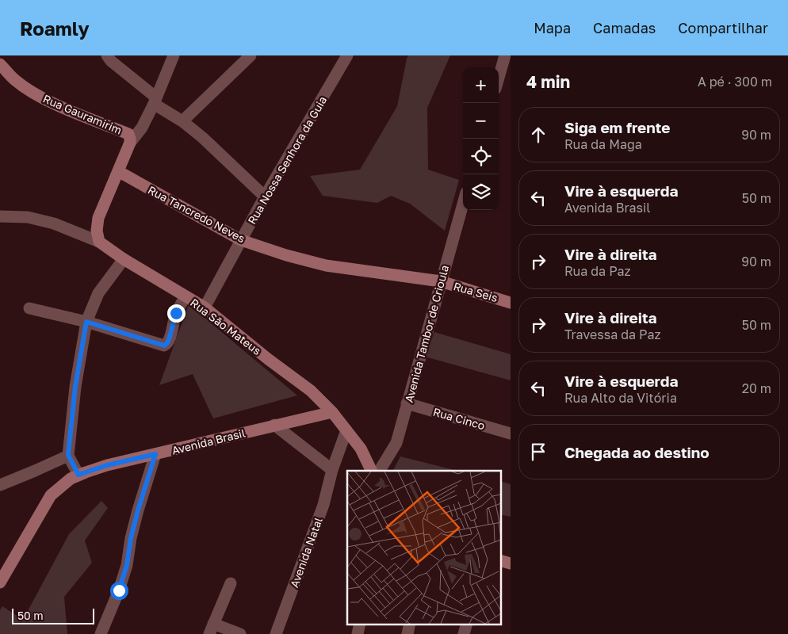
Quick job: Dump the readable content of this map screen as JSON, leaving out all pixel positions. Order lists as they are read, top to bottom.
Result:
{
  "streets": {
    "street": [
      "Rua Gauramirim",
      "Rua Nossa Senhora da Guia",
      "Rua Tancredo Neves",
      "Rua Seis",
      "Rua São Mateus",
      "Avenida Tambor de Crioula",
      "Rua Cinco",
      "Avenida Brasil",
      "Avenida Natal"
    ]
  },
  "crossings": [
    ["Rua Nossa Senhora da Guia", "Rua Tancredo Neves"],
    ["Rua Nossa Senhora da Guia", "Rua São Mateus"],
    ["Rua Tancredo Neves", "Rua Seis"],
    ["Rua Tancredo Neves", "Avenida Tambor de Crioula"],
    ["Rua Seis", "Avenida Tambor de Crioula"],
    ["Rua São Mateus", "Avenida Brasil"],
    ["Rua São Mateus", "Avenida Natal"],
    ["Avenida Tambor de Crioula", "Rua Cinco"]
  ],
  "scale_bar": "50 m",
  "page": {
    "header": "Roamly",
    "nav": ["Mapa", "Camadas", "Compartilhar"],
    "heading": ["4 min", "A pé · 300 m"],
    "map_buttons": ["+", "−"],
    "list": [
      ["Siga em frente", "Rua da Maga", "90 m"],
      ["Vire à esquerda", "Avenida Brasil", "50 m"],
      ["Vire à direita", "Rua da Paz", "90 m"],
      ["Vire à direita", "Travessa da Paz", "50 m"],
      ["Vire à esquerda", "Rua Alto da Vitória", "20 m"],
      "Chegada ao destino"
    ],
    "scale": "50 m"
  }
}
